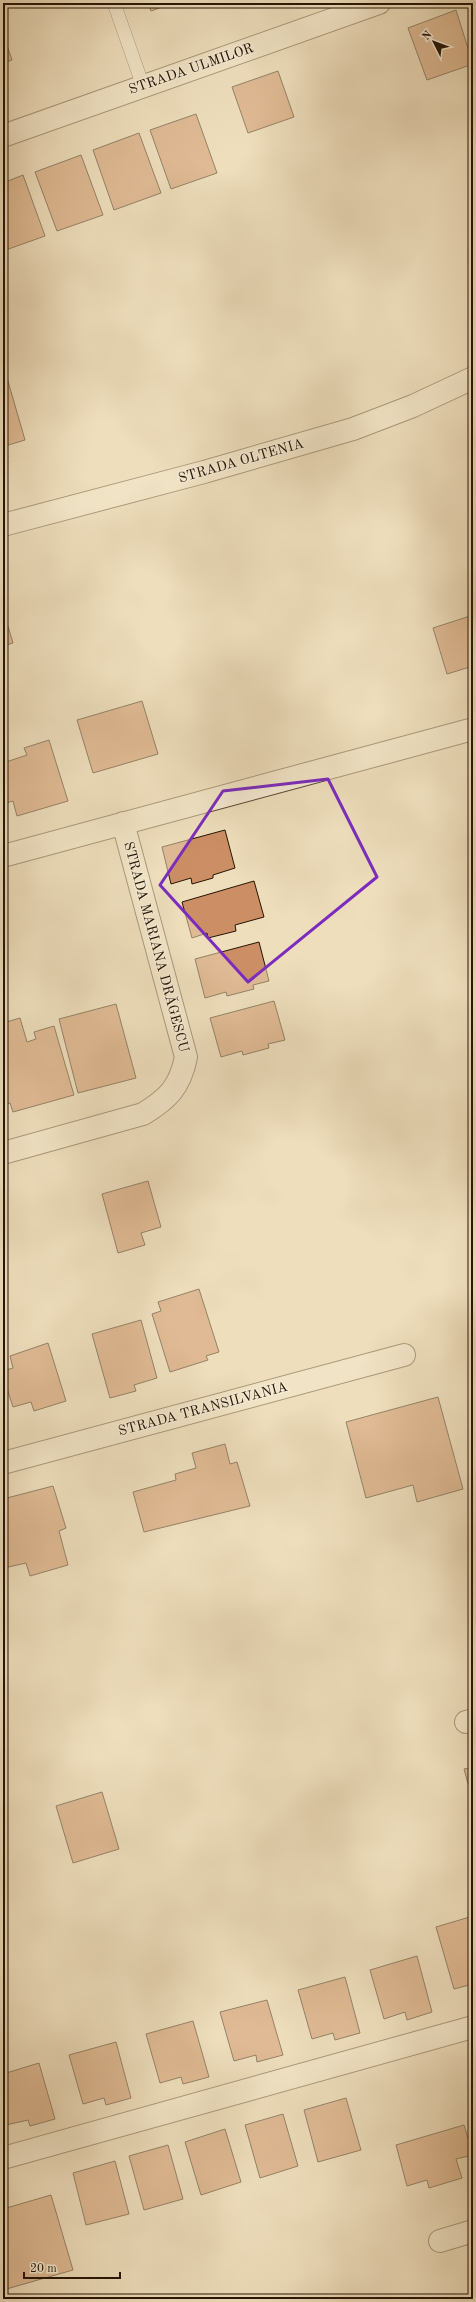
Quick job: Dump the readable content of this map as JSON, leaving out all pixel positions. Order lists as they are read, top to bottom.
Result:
{
  "streets": {
    "street": [
      "STRADA ULMILOR",
      "STRADA OLTENIA",
      "STRADA MARIANA DRĂGESCU",
      "STRADA TRANSILVANIA"
    ]
  },
  "scale_bar": "20 m",
  "north": "top left"
}
